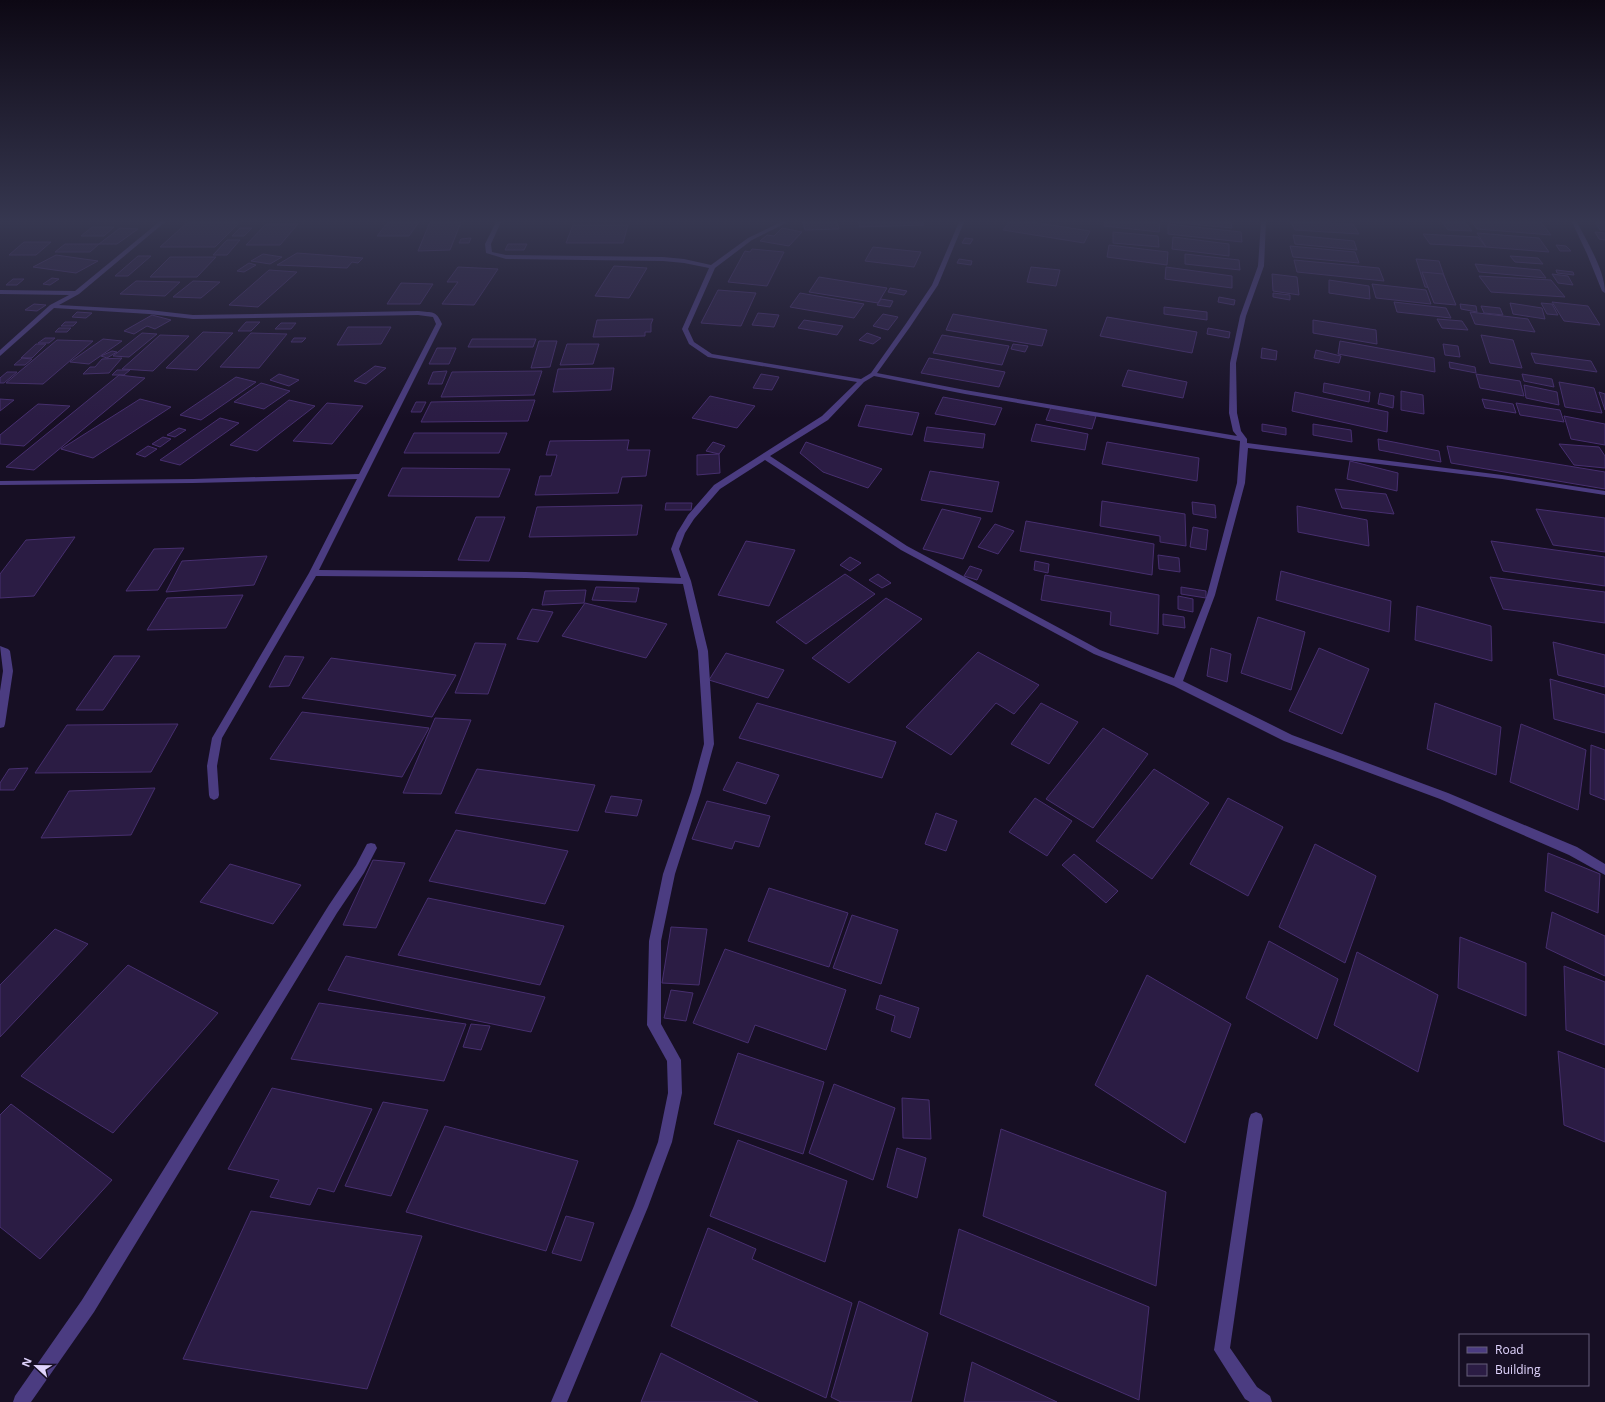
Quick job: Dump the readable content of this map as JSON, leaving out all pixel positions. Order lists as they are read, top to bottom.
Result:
{
  "legend": ["Road", "Building"],
  "north": "left"
}
